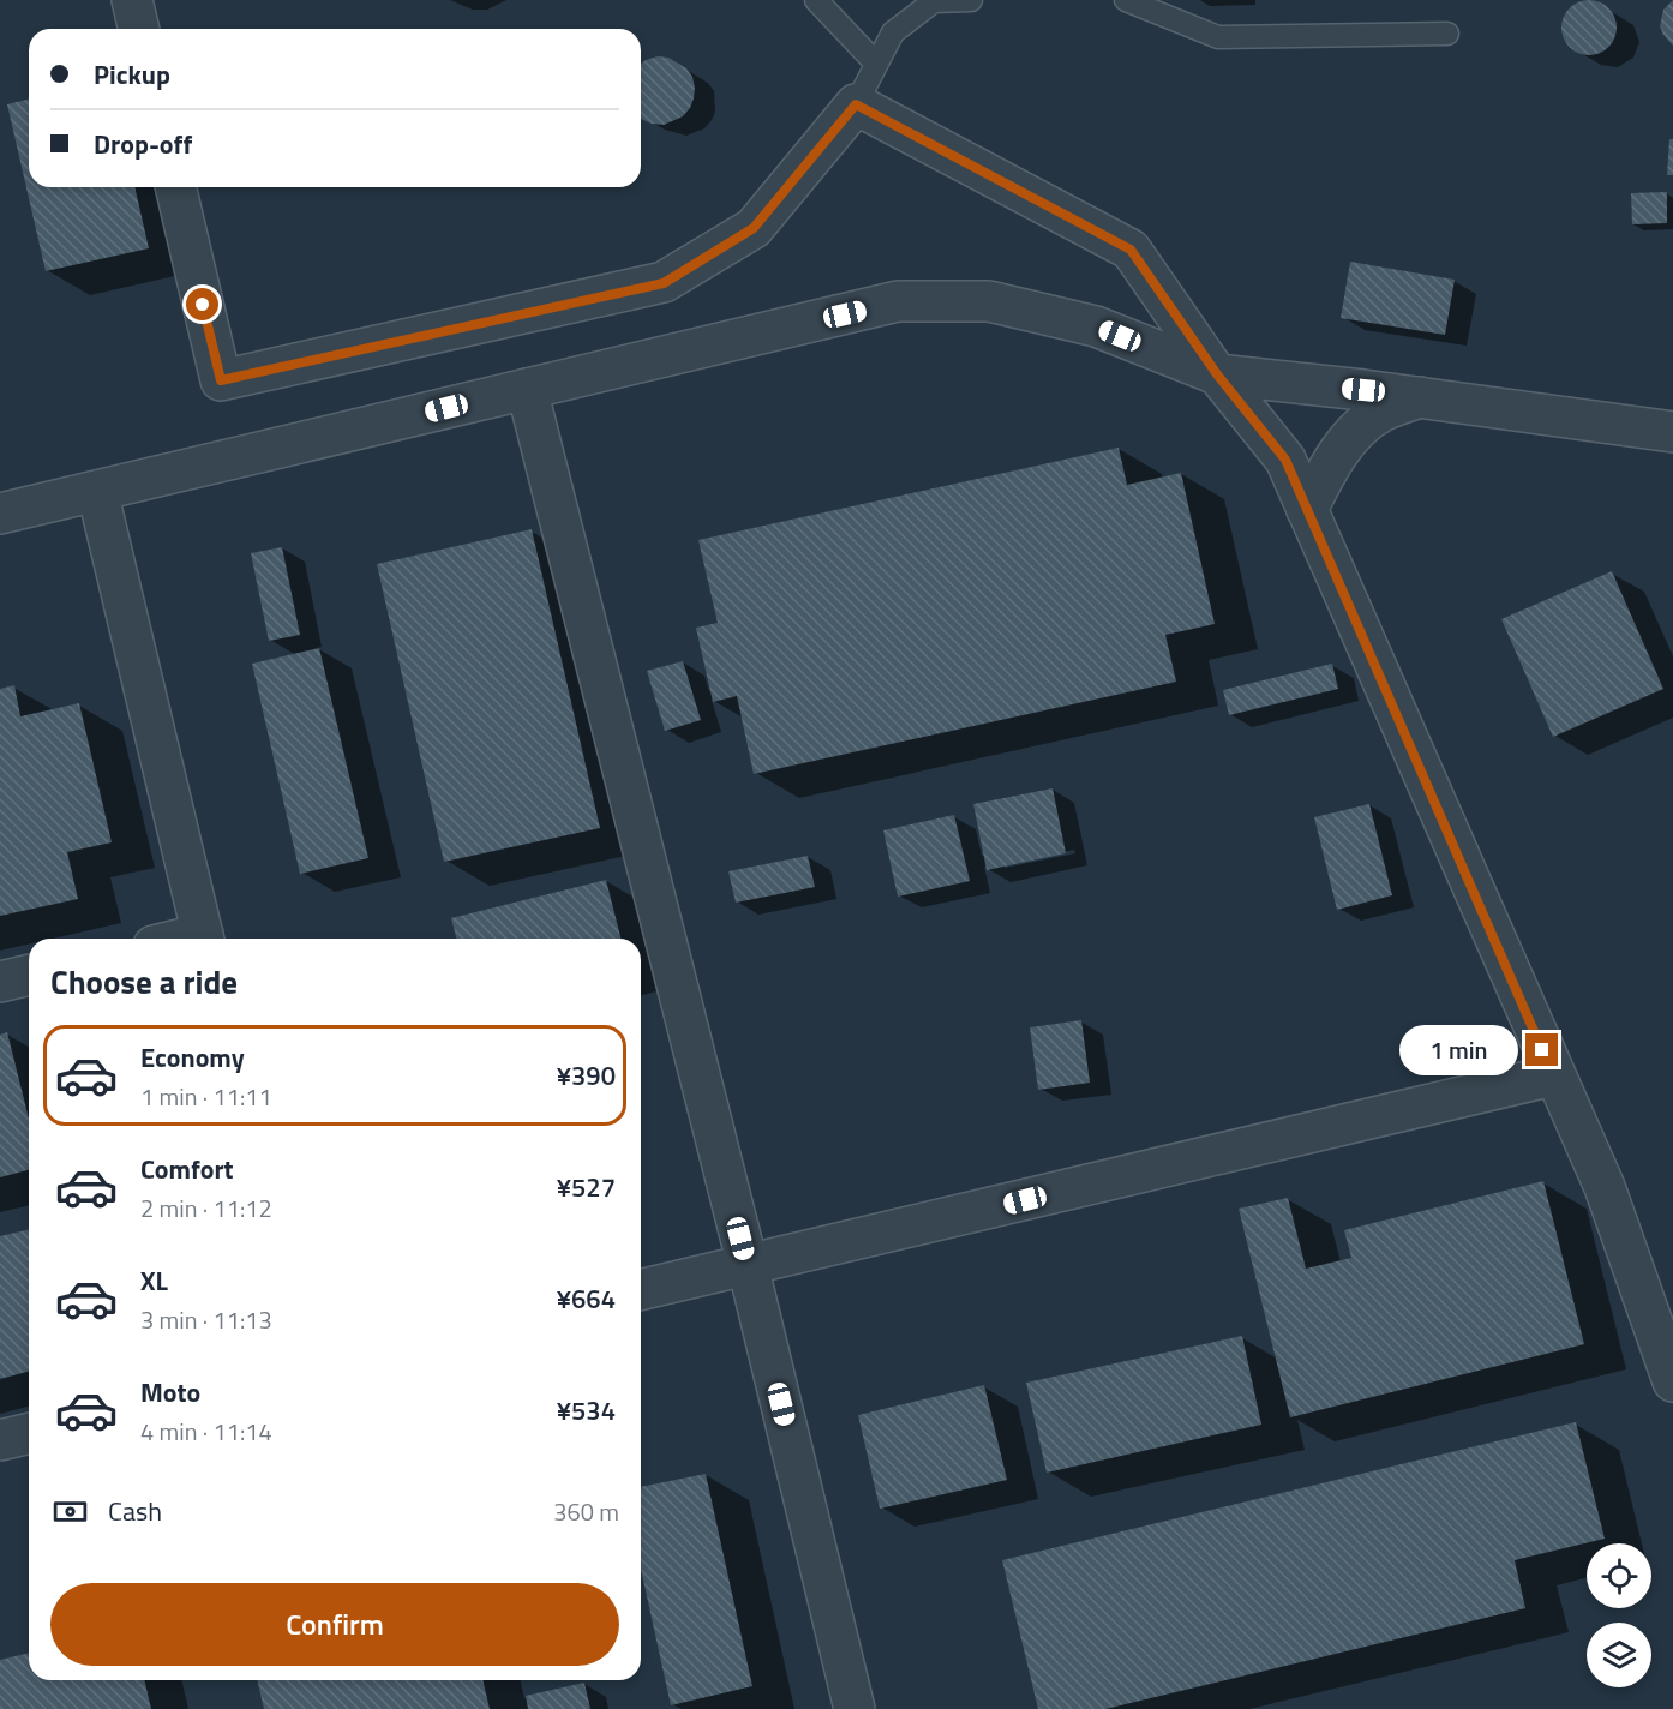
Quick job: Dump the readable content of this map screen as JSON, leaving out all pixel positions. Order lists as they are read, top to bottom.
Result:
{
  "page": {
    "banner": ["Pickup", "Drop-off"],
    "heading": "Choose a ride",
    "bubble": "1 min",
    "list": [
      {
        "name": "Economy",
        "note": "1 min · 11:11",
        "value": "¥390"
      },
      {
        "name": "Comfort",
        "note": "2 min · 11:12",
        "value": "¥527"
      },
      {
        "name": "XL",
        "note": "3 min · 11:13",
        "value": "¥664"
      },
      {
        "name": "Moto",
        "note": "4 min · 11:14",
        "value": "¥534"
      }
    ],
    "pay": ["Cash", "360 m"],
    "buttons": "Confirm"
  }
}
